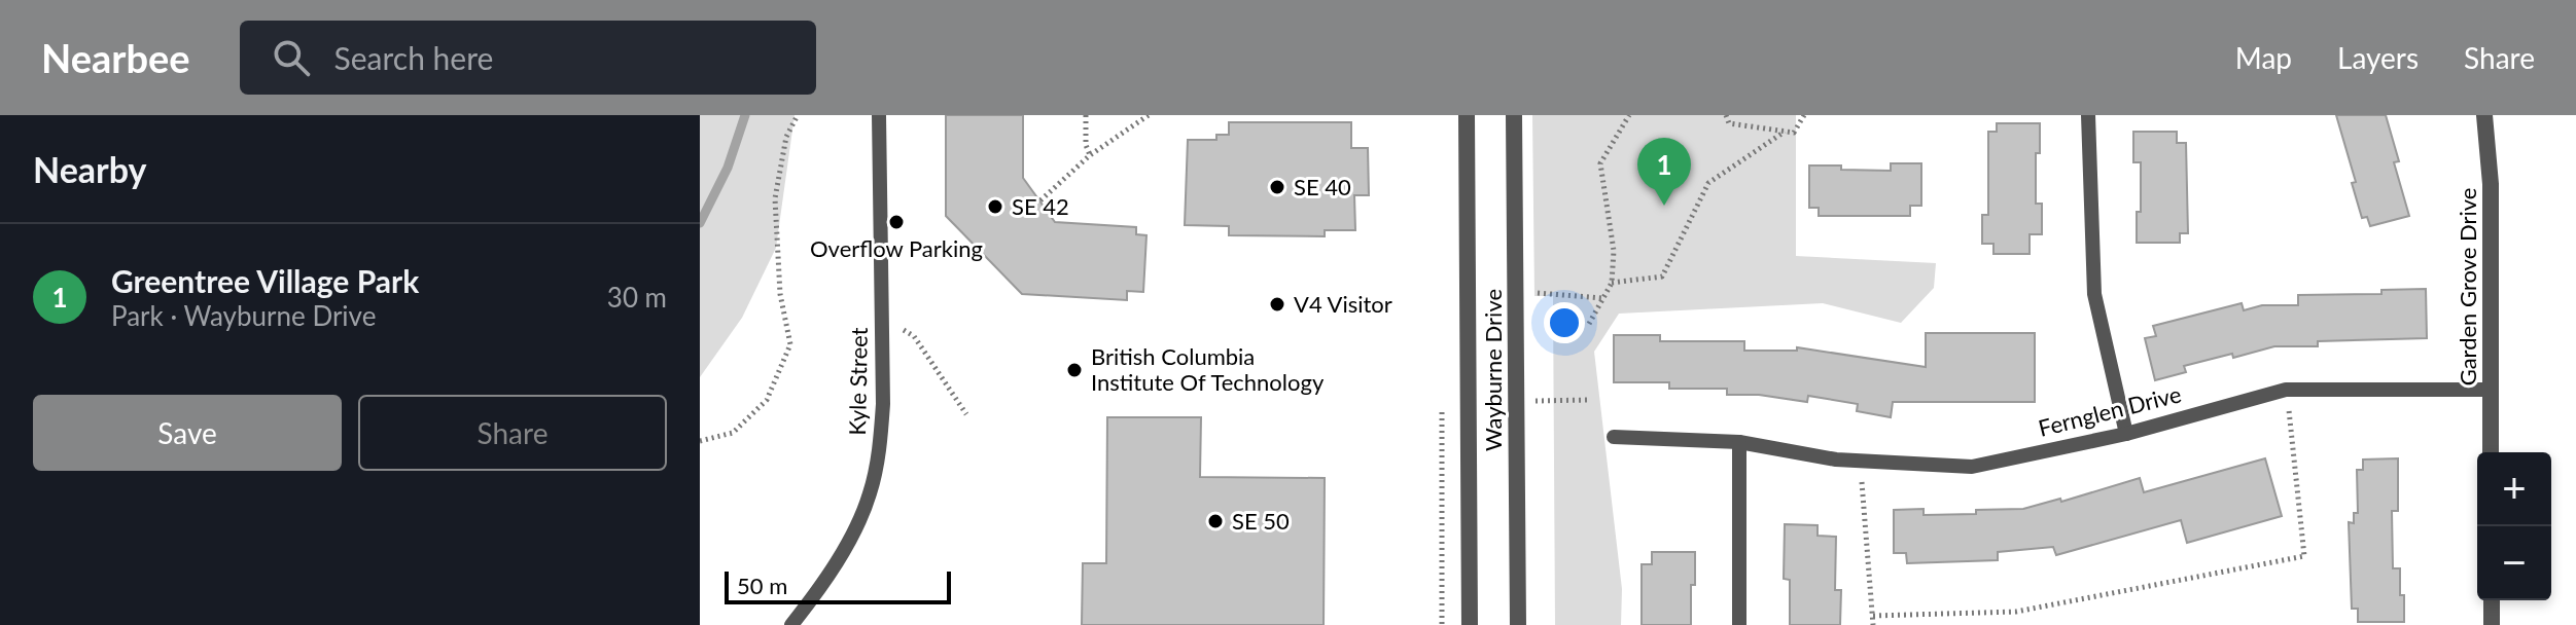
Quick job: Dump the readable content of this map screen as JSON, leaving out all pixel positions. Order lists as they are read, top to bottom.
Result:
{
  "streets": {
    "street": ["Garden Grove Drive", "Wayburne Drive"],
    "lane": ["Kyle Street", "Fernglen Drive"]
  },
  "crossings": [
    ["Garden Grove Drive", "Fernglen Drive"]
  ],
  "places": [
    "SE 40",
    "SE 42",
    "Overflow Parking",
    "V4 Visitor",
    "British Columbia Institute Of Technology",
    "SE 50"
  ],
  "scale_bar": "50 m",
  "page": {
    "header": "Nearbee",
    "search": "Search here",
    "nav": ["Map", "Layers", "Share"],
    "heading": "Nearby",
    "pins": "1",
    "list": [
      {
        "mark": "1",
        "name": "Greentree Village Park",
        "note": "Park · Wayburne Drive",
        "value": "30 m"
      }
    ],
    "buttons": ["Save", "Share"],
    "map_buttons": ["+", "−"],
    "scale": "50 m"
  }
}
